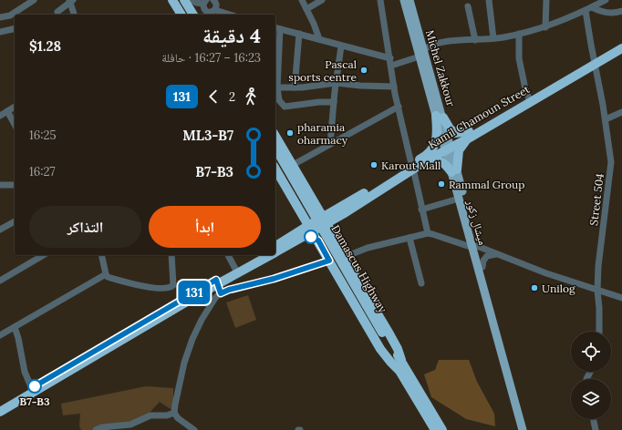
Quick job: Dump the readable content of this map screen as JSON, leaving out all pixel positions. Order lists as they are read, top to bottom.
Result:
{
  "streets": {
    "highway": ["Kamil Chamoun Street", "Damascus Highway"],
    "main road": ["Michel Zakkour", "ميشال زكور"],
    "street": ["Street 504"]
  },
  "crossings": [
    ["Michel Zakkour", "ميشال زكور"],
    ["Kamil Chamoun Street", "Street 504"],
    ["Kamil Chamoun Street", "ميشال زكور"]
  ],
  "places": [
    "Pascal sports centre",
    "pharamia oharmacy",
    "Karout Mall",
    "Rammal Group",
    "Unilog",
    "B7-B3"
  ],
  "lines": ["bus line 131"],
  "page": {
    "on_map": "131",
    "heading": ["4 دقيقة", "16:23 – 16:27 · حافلة", "$1.28"],
    "legs": ["2", "131"],
    "list": [
      {
        "name": "ML3-B7",
        "value": "16:25"
      },
      {
        "name": "B7-B3",
        "value": "16:27"
      }
    ],
    "buttons": ["ابدأ", "التذاكر"]
  }
}
